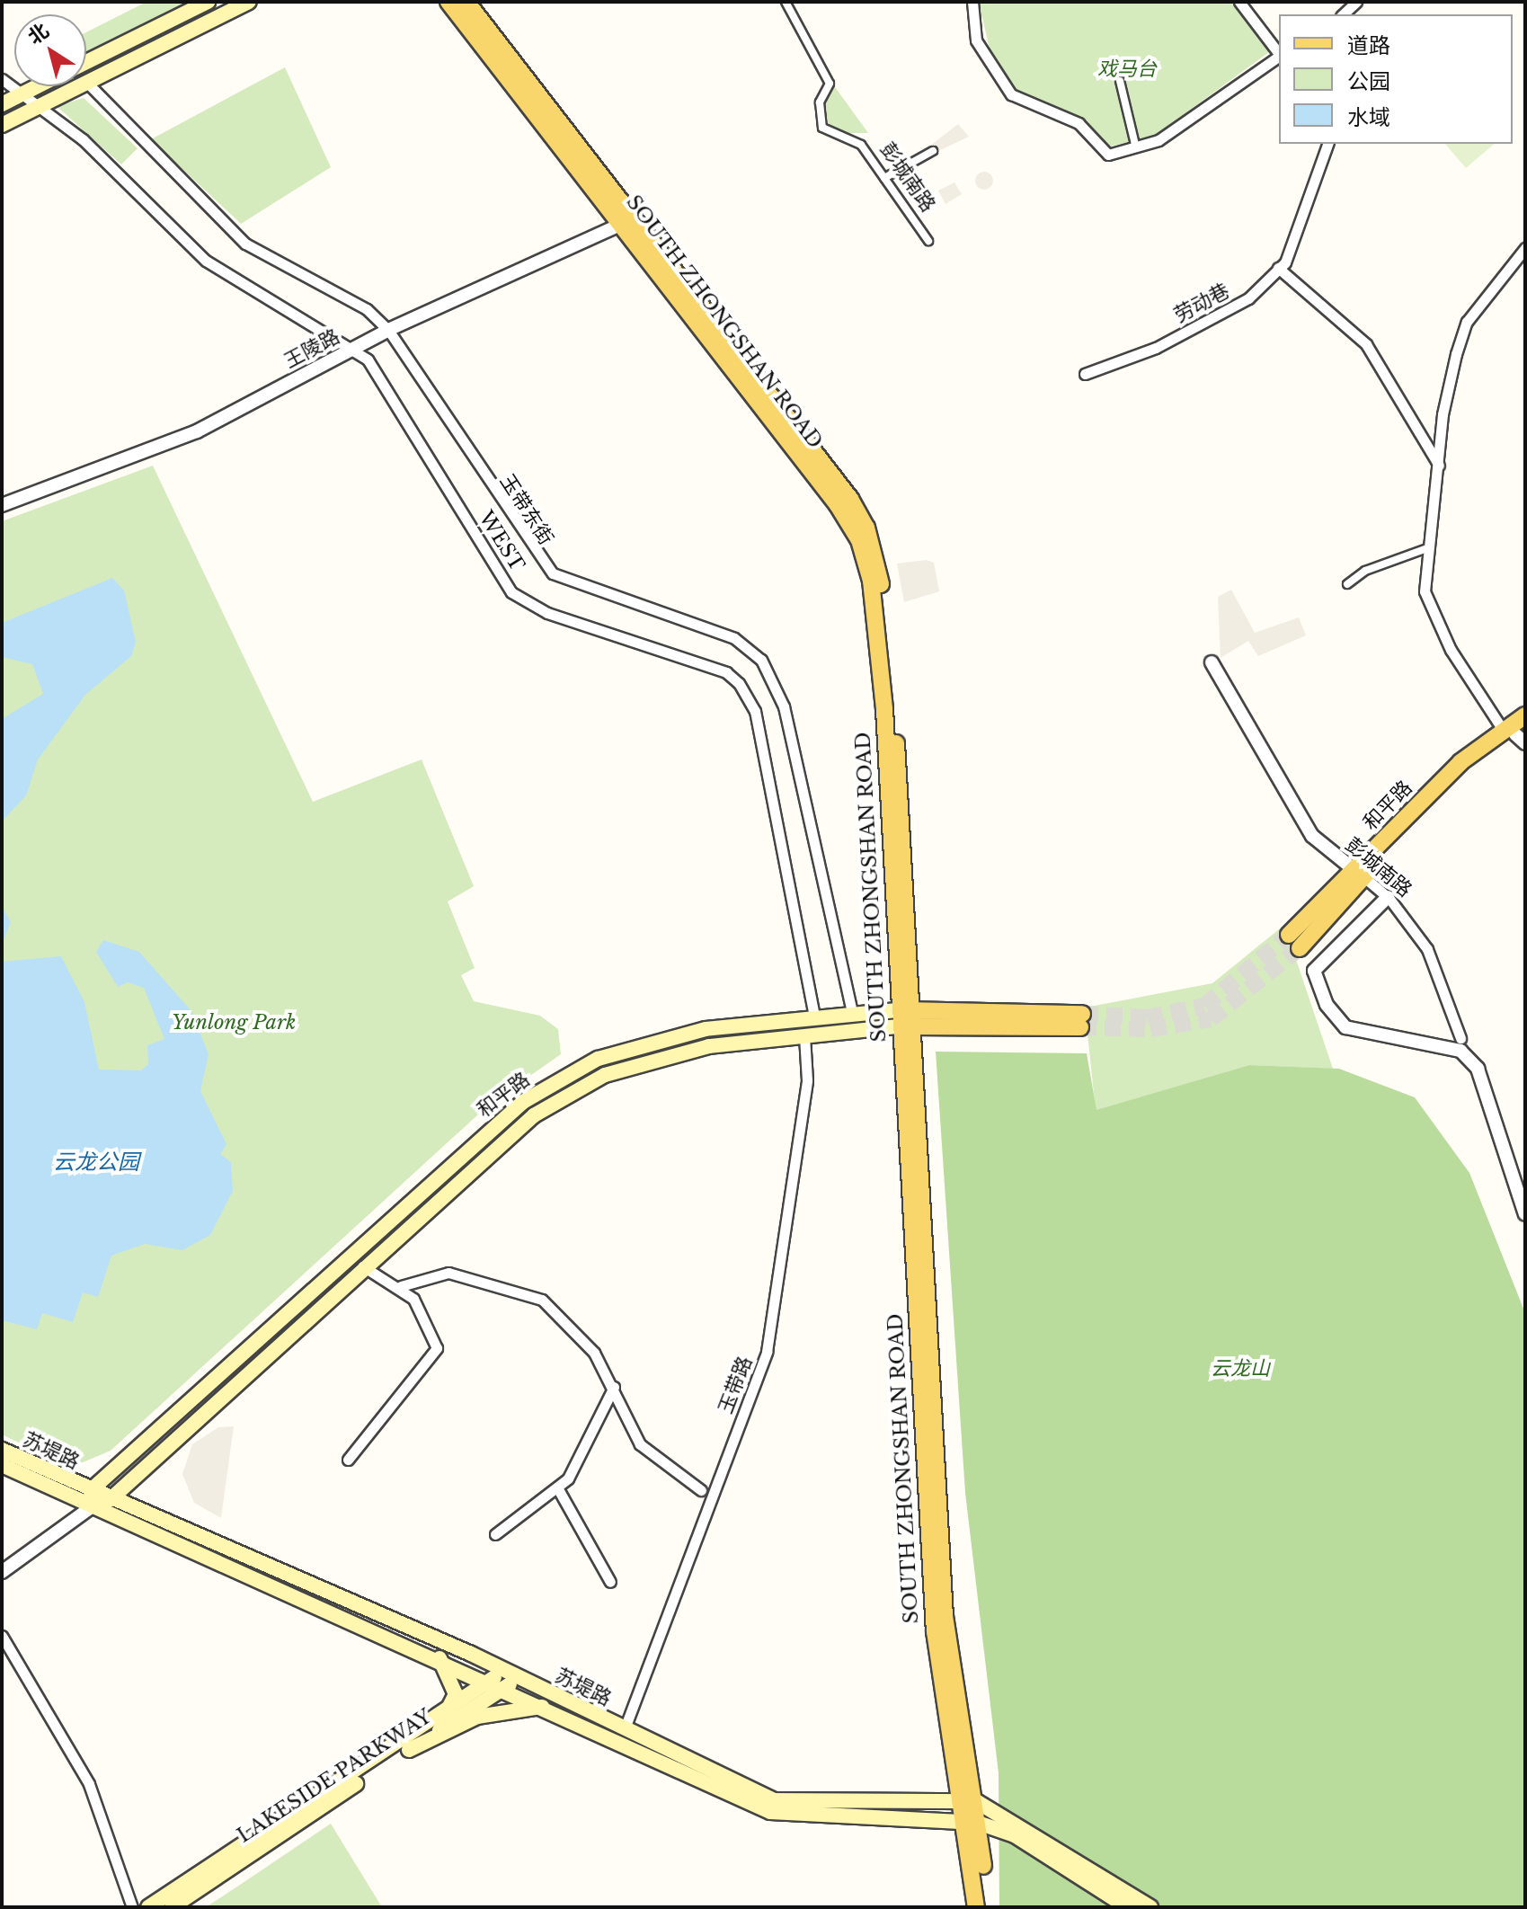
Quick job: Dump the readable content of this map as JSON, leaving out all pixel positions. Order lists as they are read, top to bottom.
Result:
{
  "streets": {
    "main road": [
      "SOUTH ZHONGSHAN ROAD",
      "和平路",
      "苏堤路",
      "LAKESIDE PARKWAY"
    ],
    "street": [
      "彭城南路",
      "劳动巷",
      "王陵路",
      "玉带东街",
      "WEST",
      "玉带路"
    ]
  },
  "crossings": [
    ["彭城南路", "和平路"],
    ["SOUTH ZHONGSHAN ROAD", "王陵路"],
    ["SOUTH ZHONGSHAN ROAD", "和平路"],
    ["SOUTH ZHONGSHAN ROAD", "苏堤路"],
    ["王陵路", "玉带东街"],
    ["王陵路", "WEST"],
    ["玉带东街", "和平路"],
    ["WEST", "和平路"],
    ["和平路", "玉带路"],
    ["和平路", "苏堤路"],
    ["玉带路", "苏堤路"],
    ["苏堤路", "LAKESIDE PARKWAY"]
  ],
  "water": ["云龙公园"],
  "parks": ["戏马台", "Yunlong Park", "云龙山"],
  "legend": ["道路", "公园", "水域"],
  "north": "top left"
}
